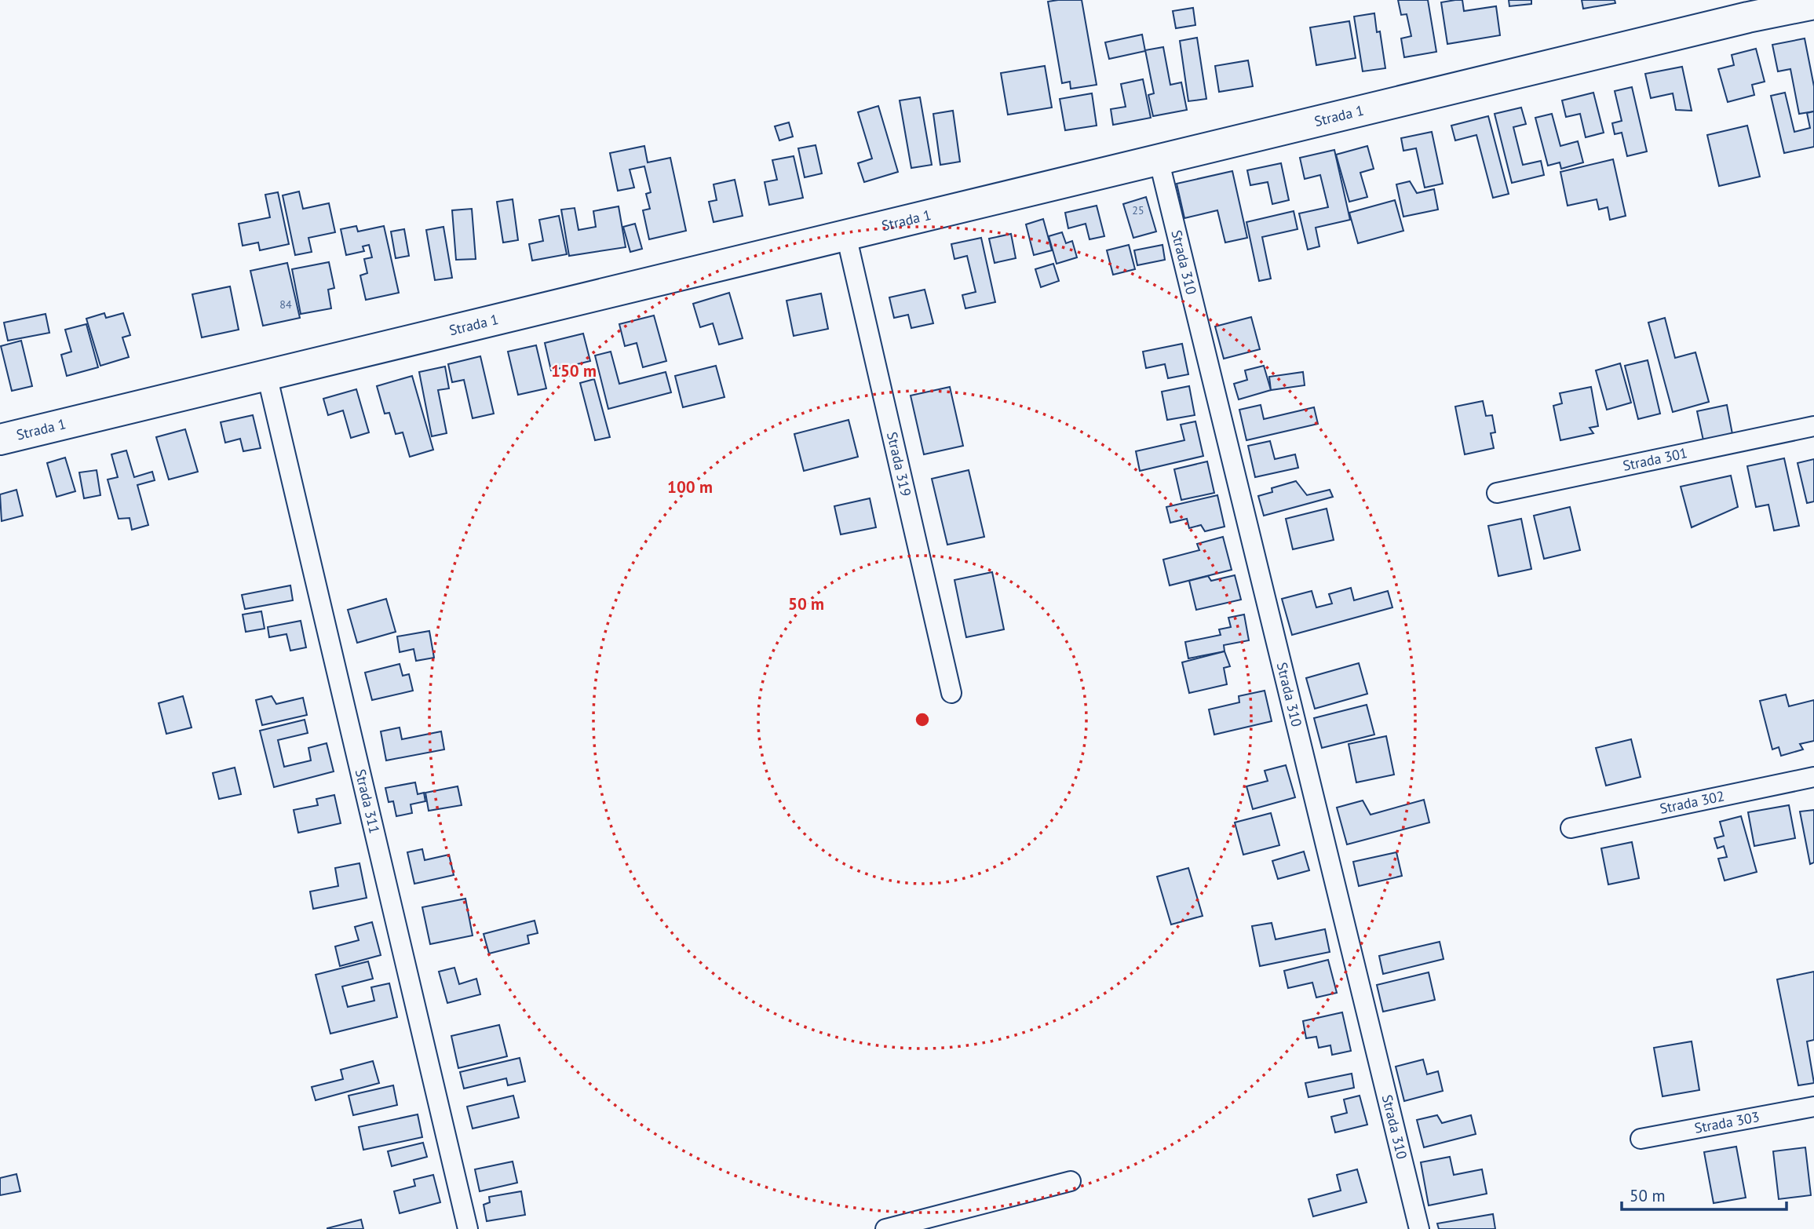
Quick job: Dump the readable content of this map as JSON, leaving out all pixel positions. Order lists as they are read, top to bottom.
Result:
{
  "streets": {
    "main road": ["Strada 1"],
    "street": [
      "Strada 310",
      "Strada 301",
      "Strada 319",
      "Strada 311",
      "Strada 302",
      "Strada 303"
    ]
  },
  "crossings": [
    ["Strada 1", "Strada 310"],
    ["Strada 1", "Strada 319"],
    ["Strada 1", "Strada 311"]
  ],
  "house_numbers": ["25", "84"],
  "scale_bar": "50 m",
  "rings": ["150 m", "100 m", "50 m"]
}
